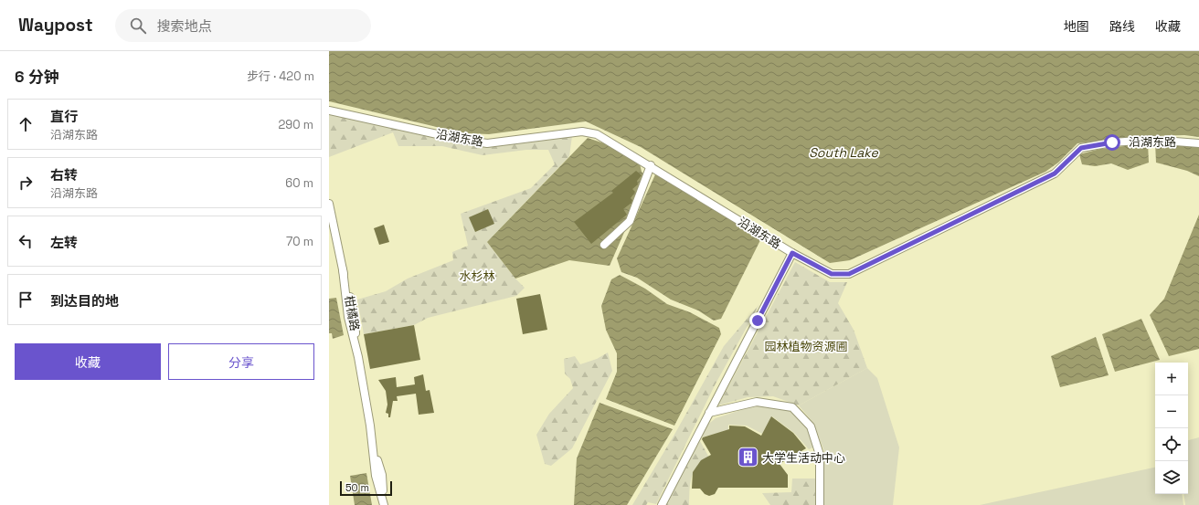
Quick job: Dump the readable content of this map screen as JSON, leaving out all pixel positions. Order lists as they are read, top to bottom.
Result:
{
  "streets": {
    "street": ["沿湖东路", "柑橘路"]
  },
  "water": ["South Lake"],
  "parks": ["水杉林", "园林植物资源圃"],
  "places": {
    "building": ["大学生活动中心"]
  },
  "scale_bar": "50 m",
  "page": {
    "header": "Waypost",
    "search": "搜索地点",
    "nav": ["地图", "路线", "收藏"],
    "heading": ["6 分钟", "步行 · 420 m"],
    "list": [
      ["直行", "沿湖东路", "290 m"],
      ["右转", "沿湖东路", "60 m"],
      ["左转", "70 m"],
      "到达目的地"
    ],
    "buttons": ["收藏", "分享"],
    "map_buttons": ["+", "−"],
    "scale": "50 m"
  }
}
